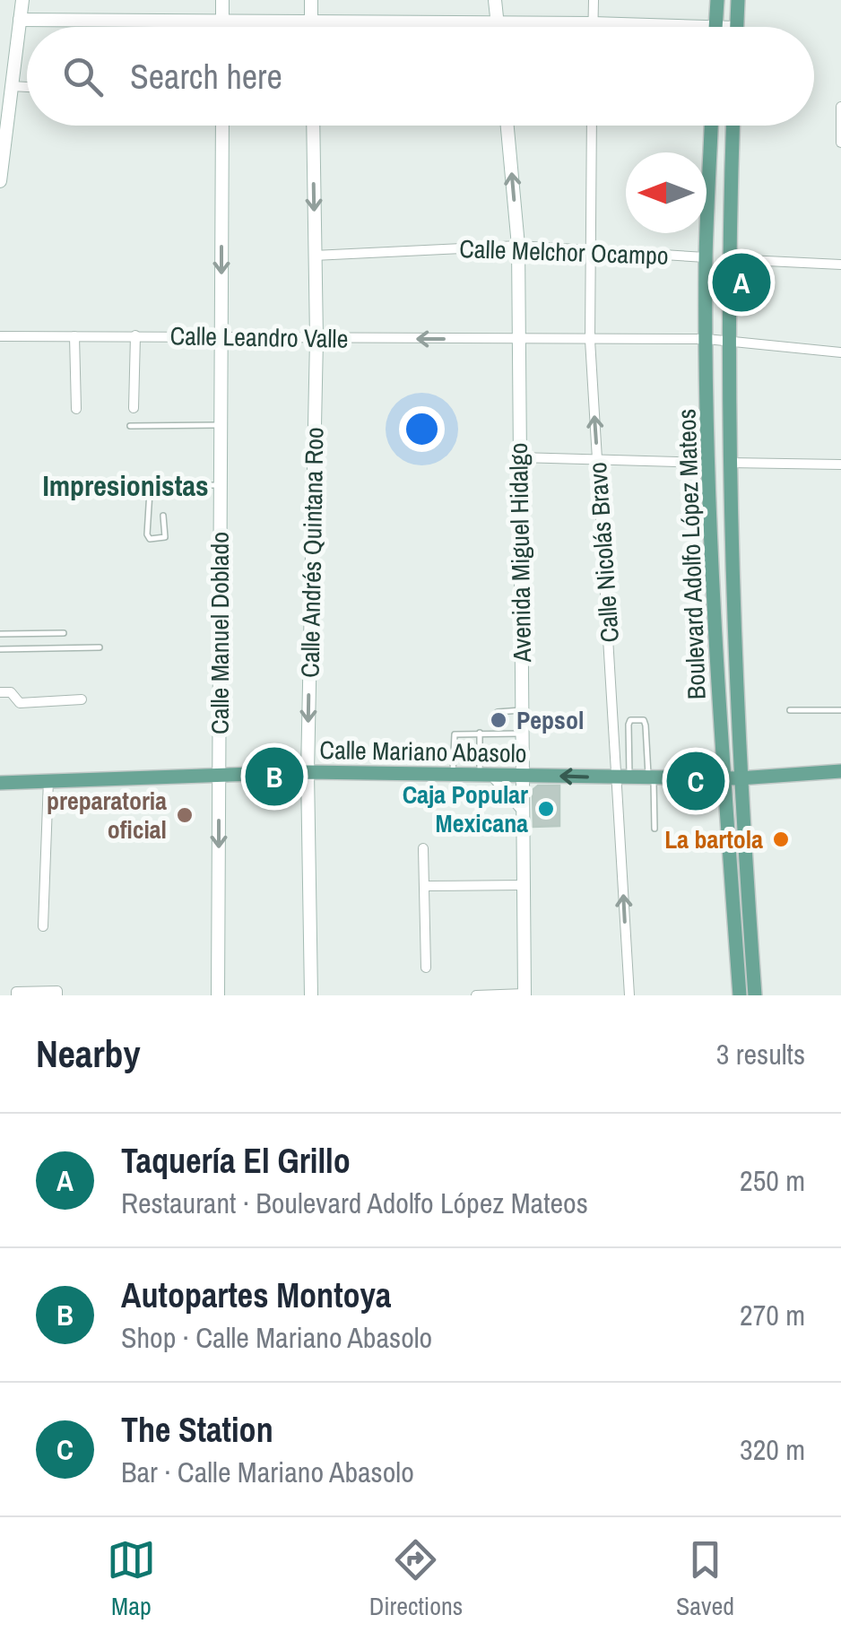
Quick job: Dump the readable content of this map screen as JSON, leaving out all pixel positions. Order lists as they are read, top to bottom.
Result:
{
  "streets": {
    "main road": [
      "Calle Andrés Quintana Roo",
      "Avenida Miguel Hidalgo",
      "Boulevard Adolfo López Mateos",
      "Calle Manuel Doblado",
      "Calle Mariano Abasolo"
    ],
    "street": ["Calle Melchor Ocampo", "Calle Leandro Valle", "Calle Nicolás Bravo"]
  },
  "crossings": [
    ["Calle Melchor Ocampo", "Calle Andrés Quintana Roo"],
    ["Calle Melchor Ocampo", "Avenida Miguel Hidalgo"],
    ["Calle Melchor Ocampo", "Calle Nicolás Bravo"],
    ["Calle Melchor Ocampo", "Boulevard Adolfo López Mateos"],
    ["Calle Leandro Valle", "Calle Andrés Quintana Roo"],
    ["Calle Leandro Valle", "Avenida Miguel Hidalgo"],
    ["Calle Leandro Valle", "Calle Nicolás Bravo"],
    ["Calle Leandro Valle", "Boulevard Adolfo López Mateos"],
    ["Calle Leandro Valle", "Calle Manuel Doblado"],
    ["Calle Andrés Quintana Roo", "Calle Mariano Abasolo"],
    ["Avenida Miguel Hidalgo", "Calle Mariano Abasolo"],
    ["Calle Nicolás Bravo", "Calle Mariano Abasolo"],
    ["Boulevard Adolfo López Mateos", "Calle Mariano Abasolo"],
    ["Calle Manuel Doblado", "Calle Mariano Abasolo"]
  ],
  "one_way": ["Calle Andrés Quintana Roo", "Calle Nicolás Bravo", "Calle Manuel Doblado"],
  "districts": ["Impresionistas"],
  "places": [
    "Pepsol",
    "Caja Popular Mexicana",
    "preparatoria oficial",
    "La bartola"
  ],
  "north": "left",
  "page": {
    "search": "Search here",
    "pins": ["A", "B", "C"],
    "heading": ["Nearby", "3 results"],
    "list": [
      {
        "mark": "A",
        "name": "Taquería El Grillo",
        "note": "Restaurant · Boulevard Adolfo López Mateos",
        "value": "250 m"
      },
      {
        "mark": "B",
        "name": "Autopartes Montoya",
        "note": "Shop · Calle Mariano Abasolo",
        "value": "270 m"
      },
      {
        "mark": "C",
        "name": "The Station",
        "note": "Bar · Calle Mariano Abasolo",
        "value": "320 m"
      }
    ],
    "nav": ["Map", "Directions", "Saved"]
  }
}
